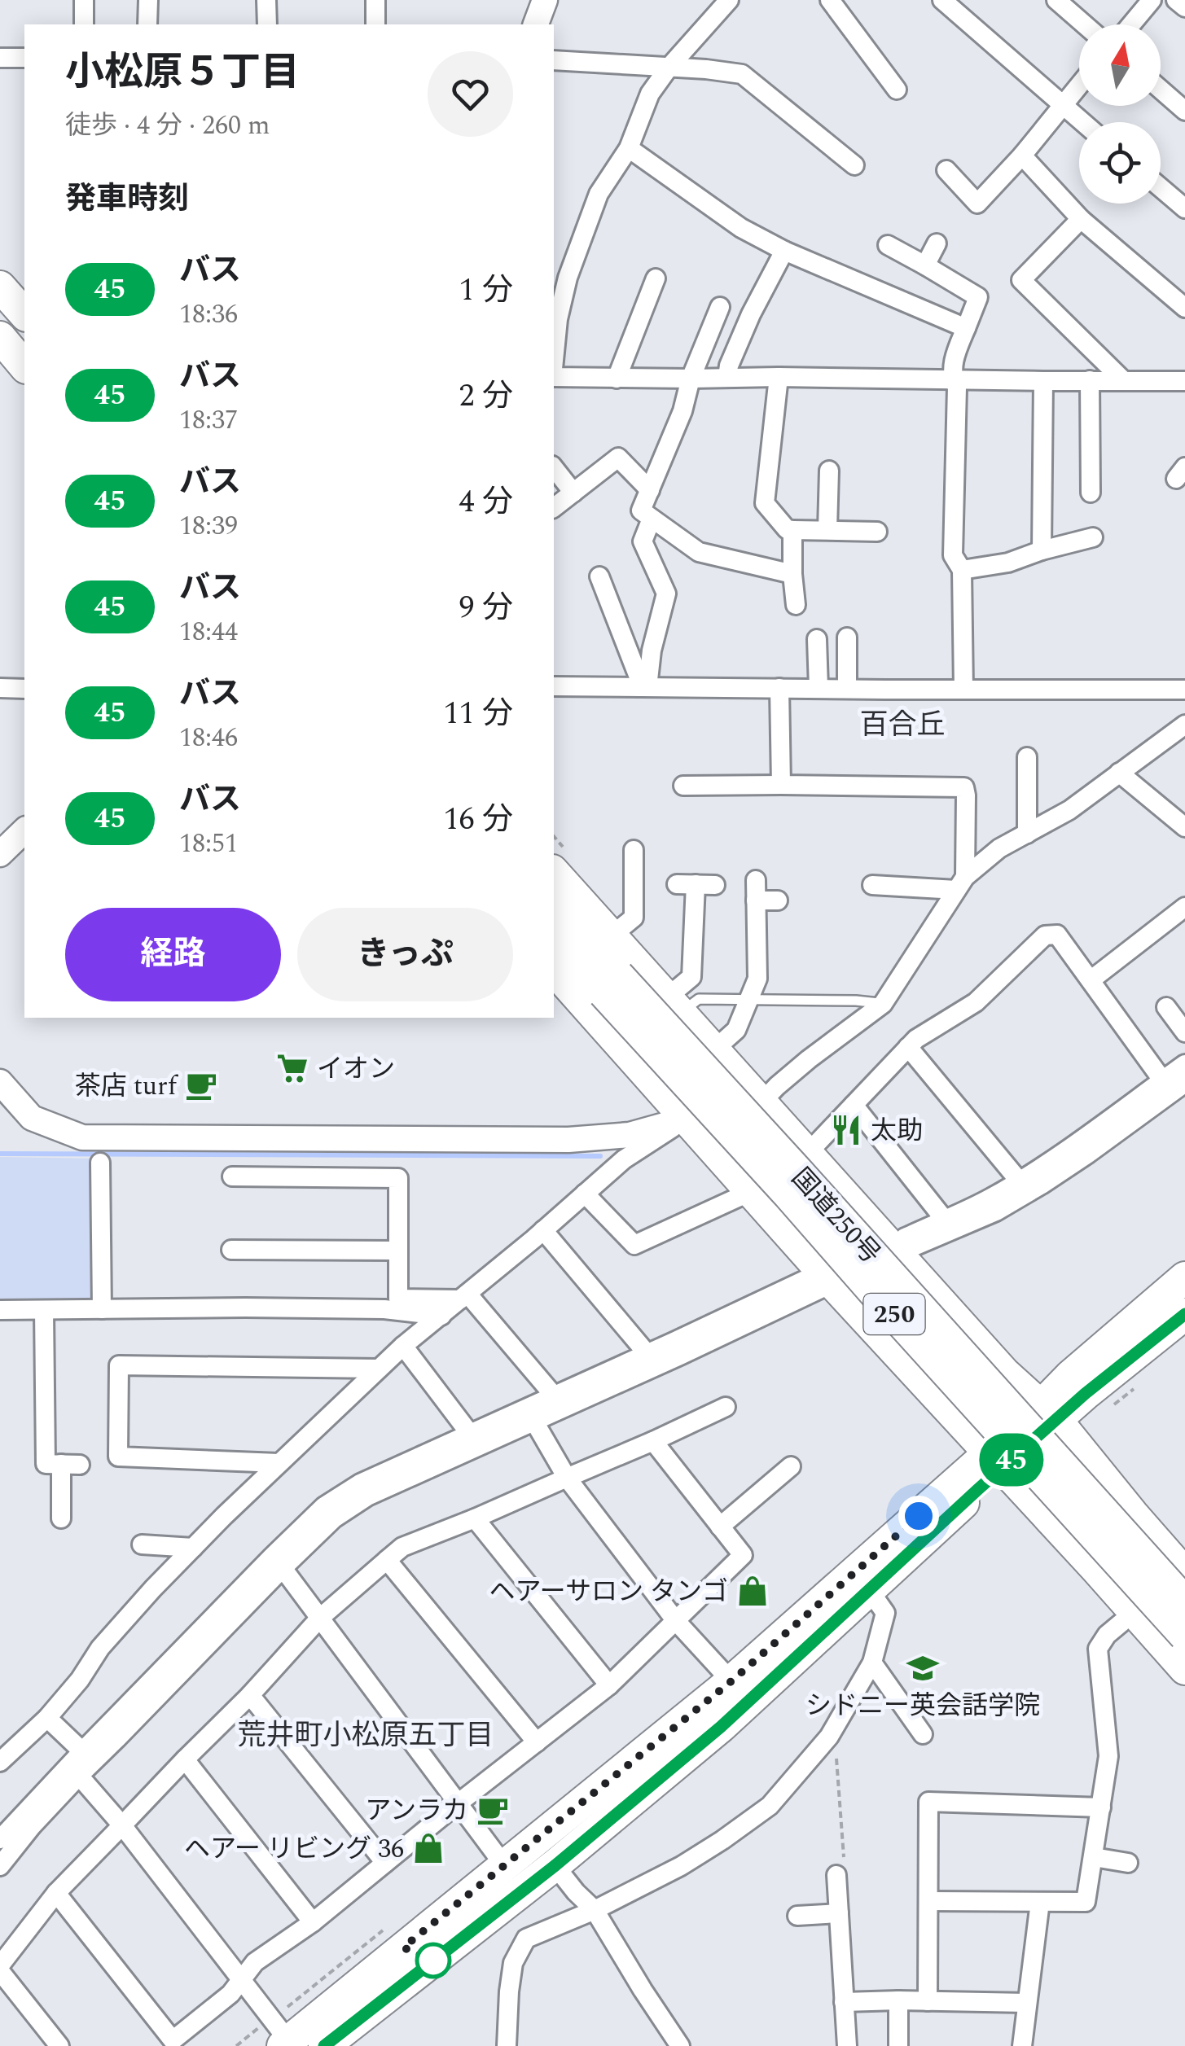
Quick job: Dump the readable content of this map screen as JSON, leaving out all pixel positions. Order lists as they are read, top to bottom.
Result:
{
  "streets": {
    "main road": ["国道250号", "250"]
  },
  "districts": ["百合丘", "荒井町小松原五丁目"],
  "places": {
    "supermarket": ["イオン"],
    "cafe": ["茶店 turf", "アンラカ"],
    "restaurant": ["太助"],
    "shop": ["ヘアーサロン タンゴ", "ヘアー リビング 36"],
    "school or university": ["シドニー英会話学院"]
  },
  "lines": ["bus line 45"],
  "north": "top",
  "page": {
    "on_map": "45",
    "heading": [
      ["小松原５丁目", "徒歩 · 4 分 · 260 m"],
      "発車時刻"
    ],
    "list": [
      {
        "mark": "45",
        "name": "バス",
        "note": "18:36",
        "value": "1 分"
      },
      {
        "mark": "45",
        "name": "バス",
        "note": "18:37",
        "value": "2 分"
      },
      {
        "mark": "45",
        "name": "バス",
        "note": "18:39",
        "value": "4 分"
      },
      {
        "mark": "45",
        "name": "バス",
        "note": "18:44",
        "value": "9 分"
      },
      {
        "mark": "45",
        "name": "バス",
        "note": "18:46",
        "value": "11 分"
      },
      {
        "mark": "45",
        "name": "バス",
        "note": "18:51",
        "value": "16 分"
      }
    ],
    "buttons": ["経路", "きっぷ"]
  }
}
